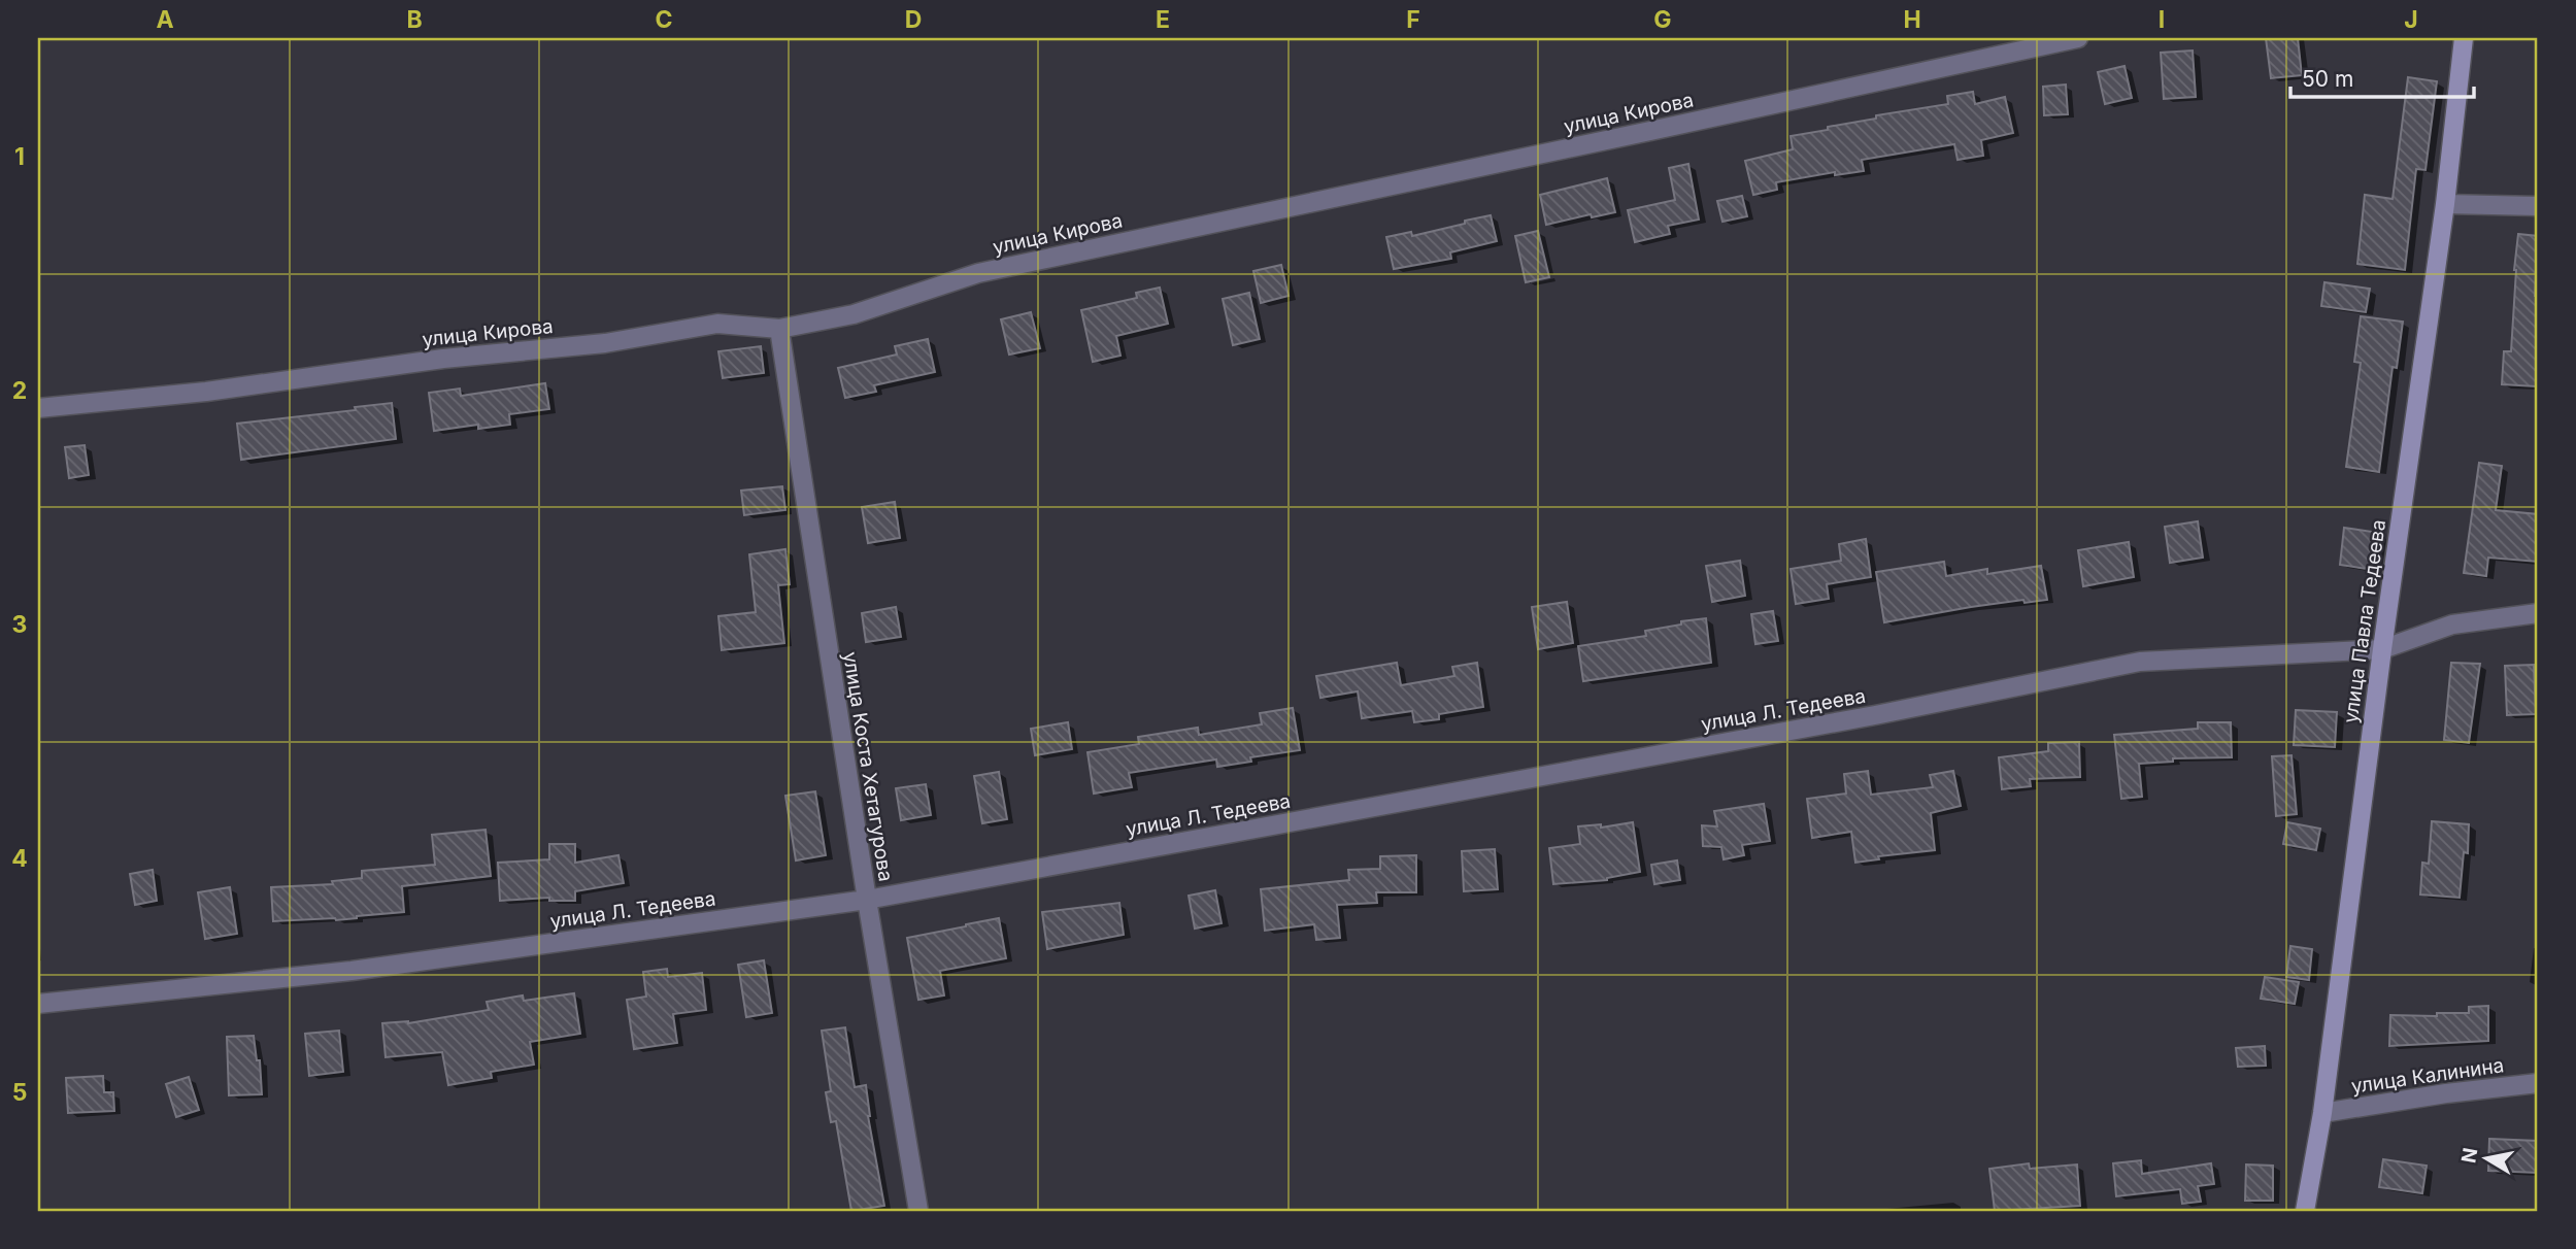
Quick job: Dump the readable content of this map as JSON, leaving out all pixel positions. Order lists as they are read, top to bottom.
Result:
{
  "streets": {
    "main road": ["улица Павла Тедеева"],
    "street": [
      "улица Кирова",
      "улица Л. Тедеева",
      "улица Коста Хетагурова",
      "улица Калинина"
    ]
  },
  "crossings": [
    ["улица Кирова", "улица Коста Хетагурова"],
    ["улица Павла Тедеева", "улица Л. Тедеева"],
    ["улица Павла Тедеева", "улица Калинина"],
    ["улица Л. Тедеева", "улица Коста Хетагурова"]
  ],
  "scale_bar": "50 m",
  "north": "left",
  "grid": {
    "columns": [
      "A",
      "B",
      "C",
      "D",
      "E",
      "F",
      "G",
      "H",
      "I",
      "J"
    ],
    "rows": [
      "1",
      "2",
      "3",
      "4",
      "5"
    ]
  }
}
